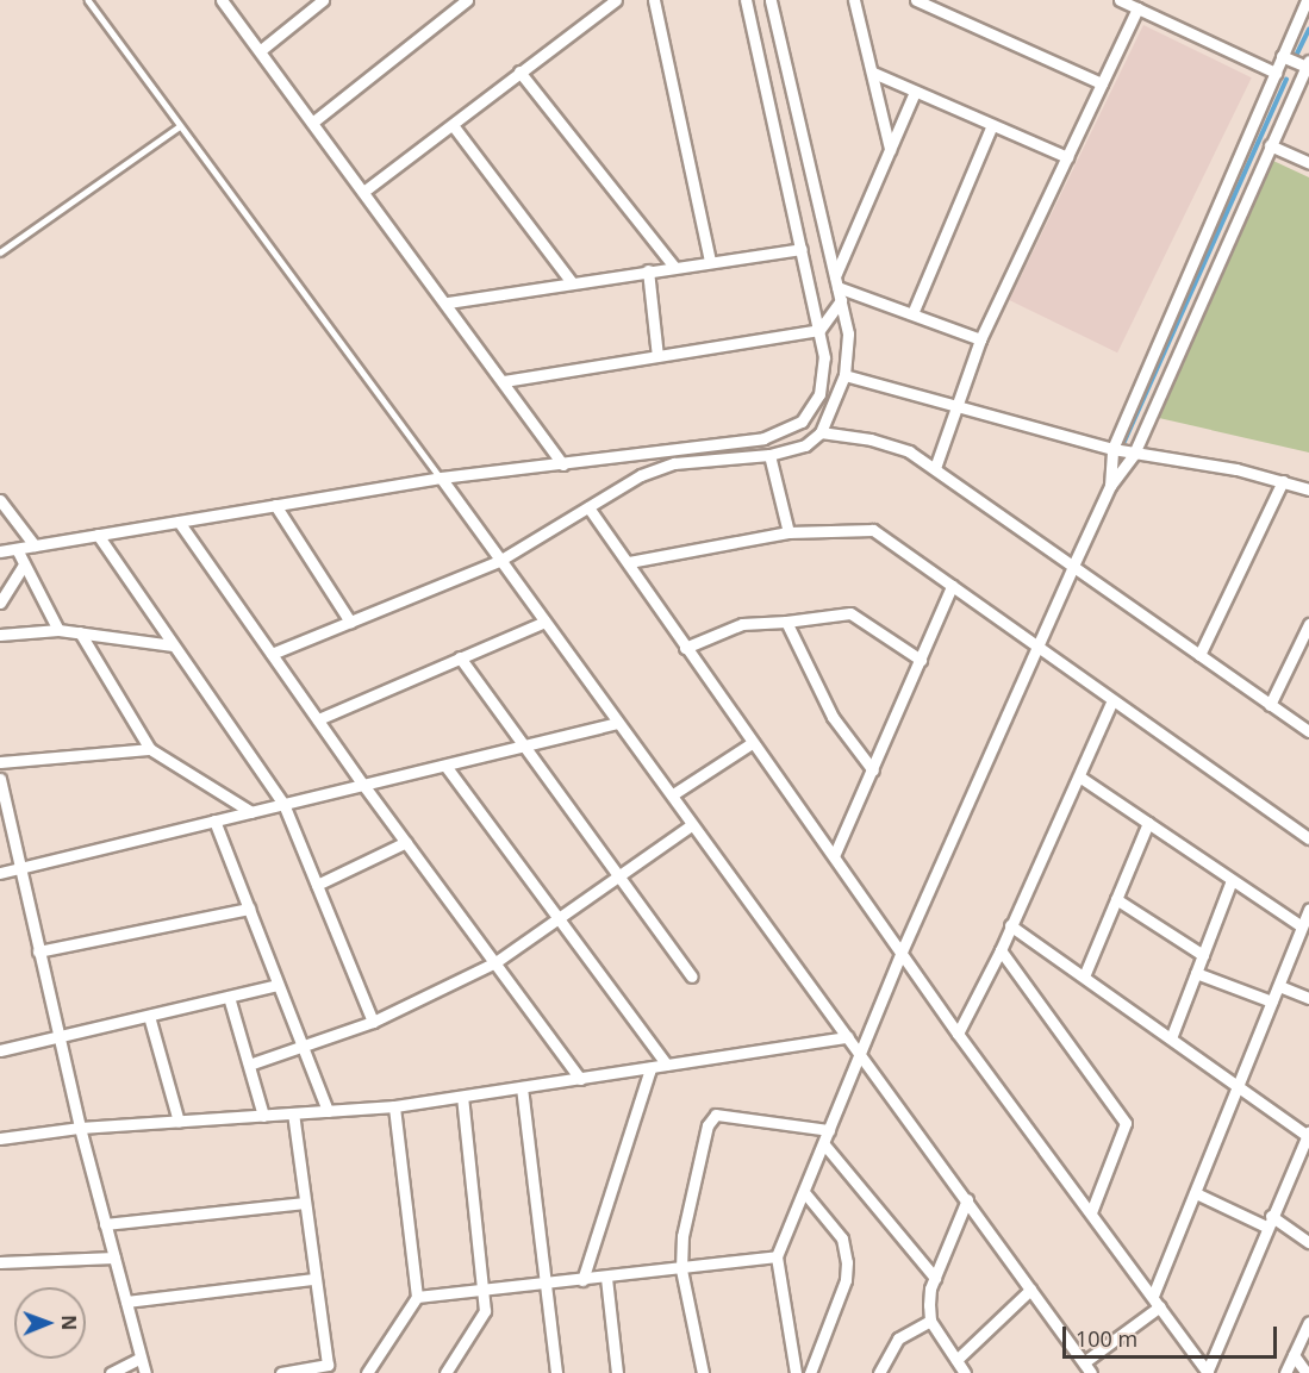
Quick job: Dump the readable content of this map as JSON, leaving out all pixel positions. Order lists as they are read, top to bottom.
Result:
{
  "scale_bar": "100 m",
  "north": "right"
}
